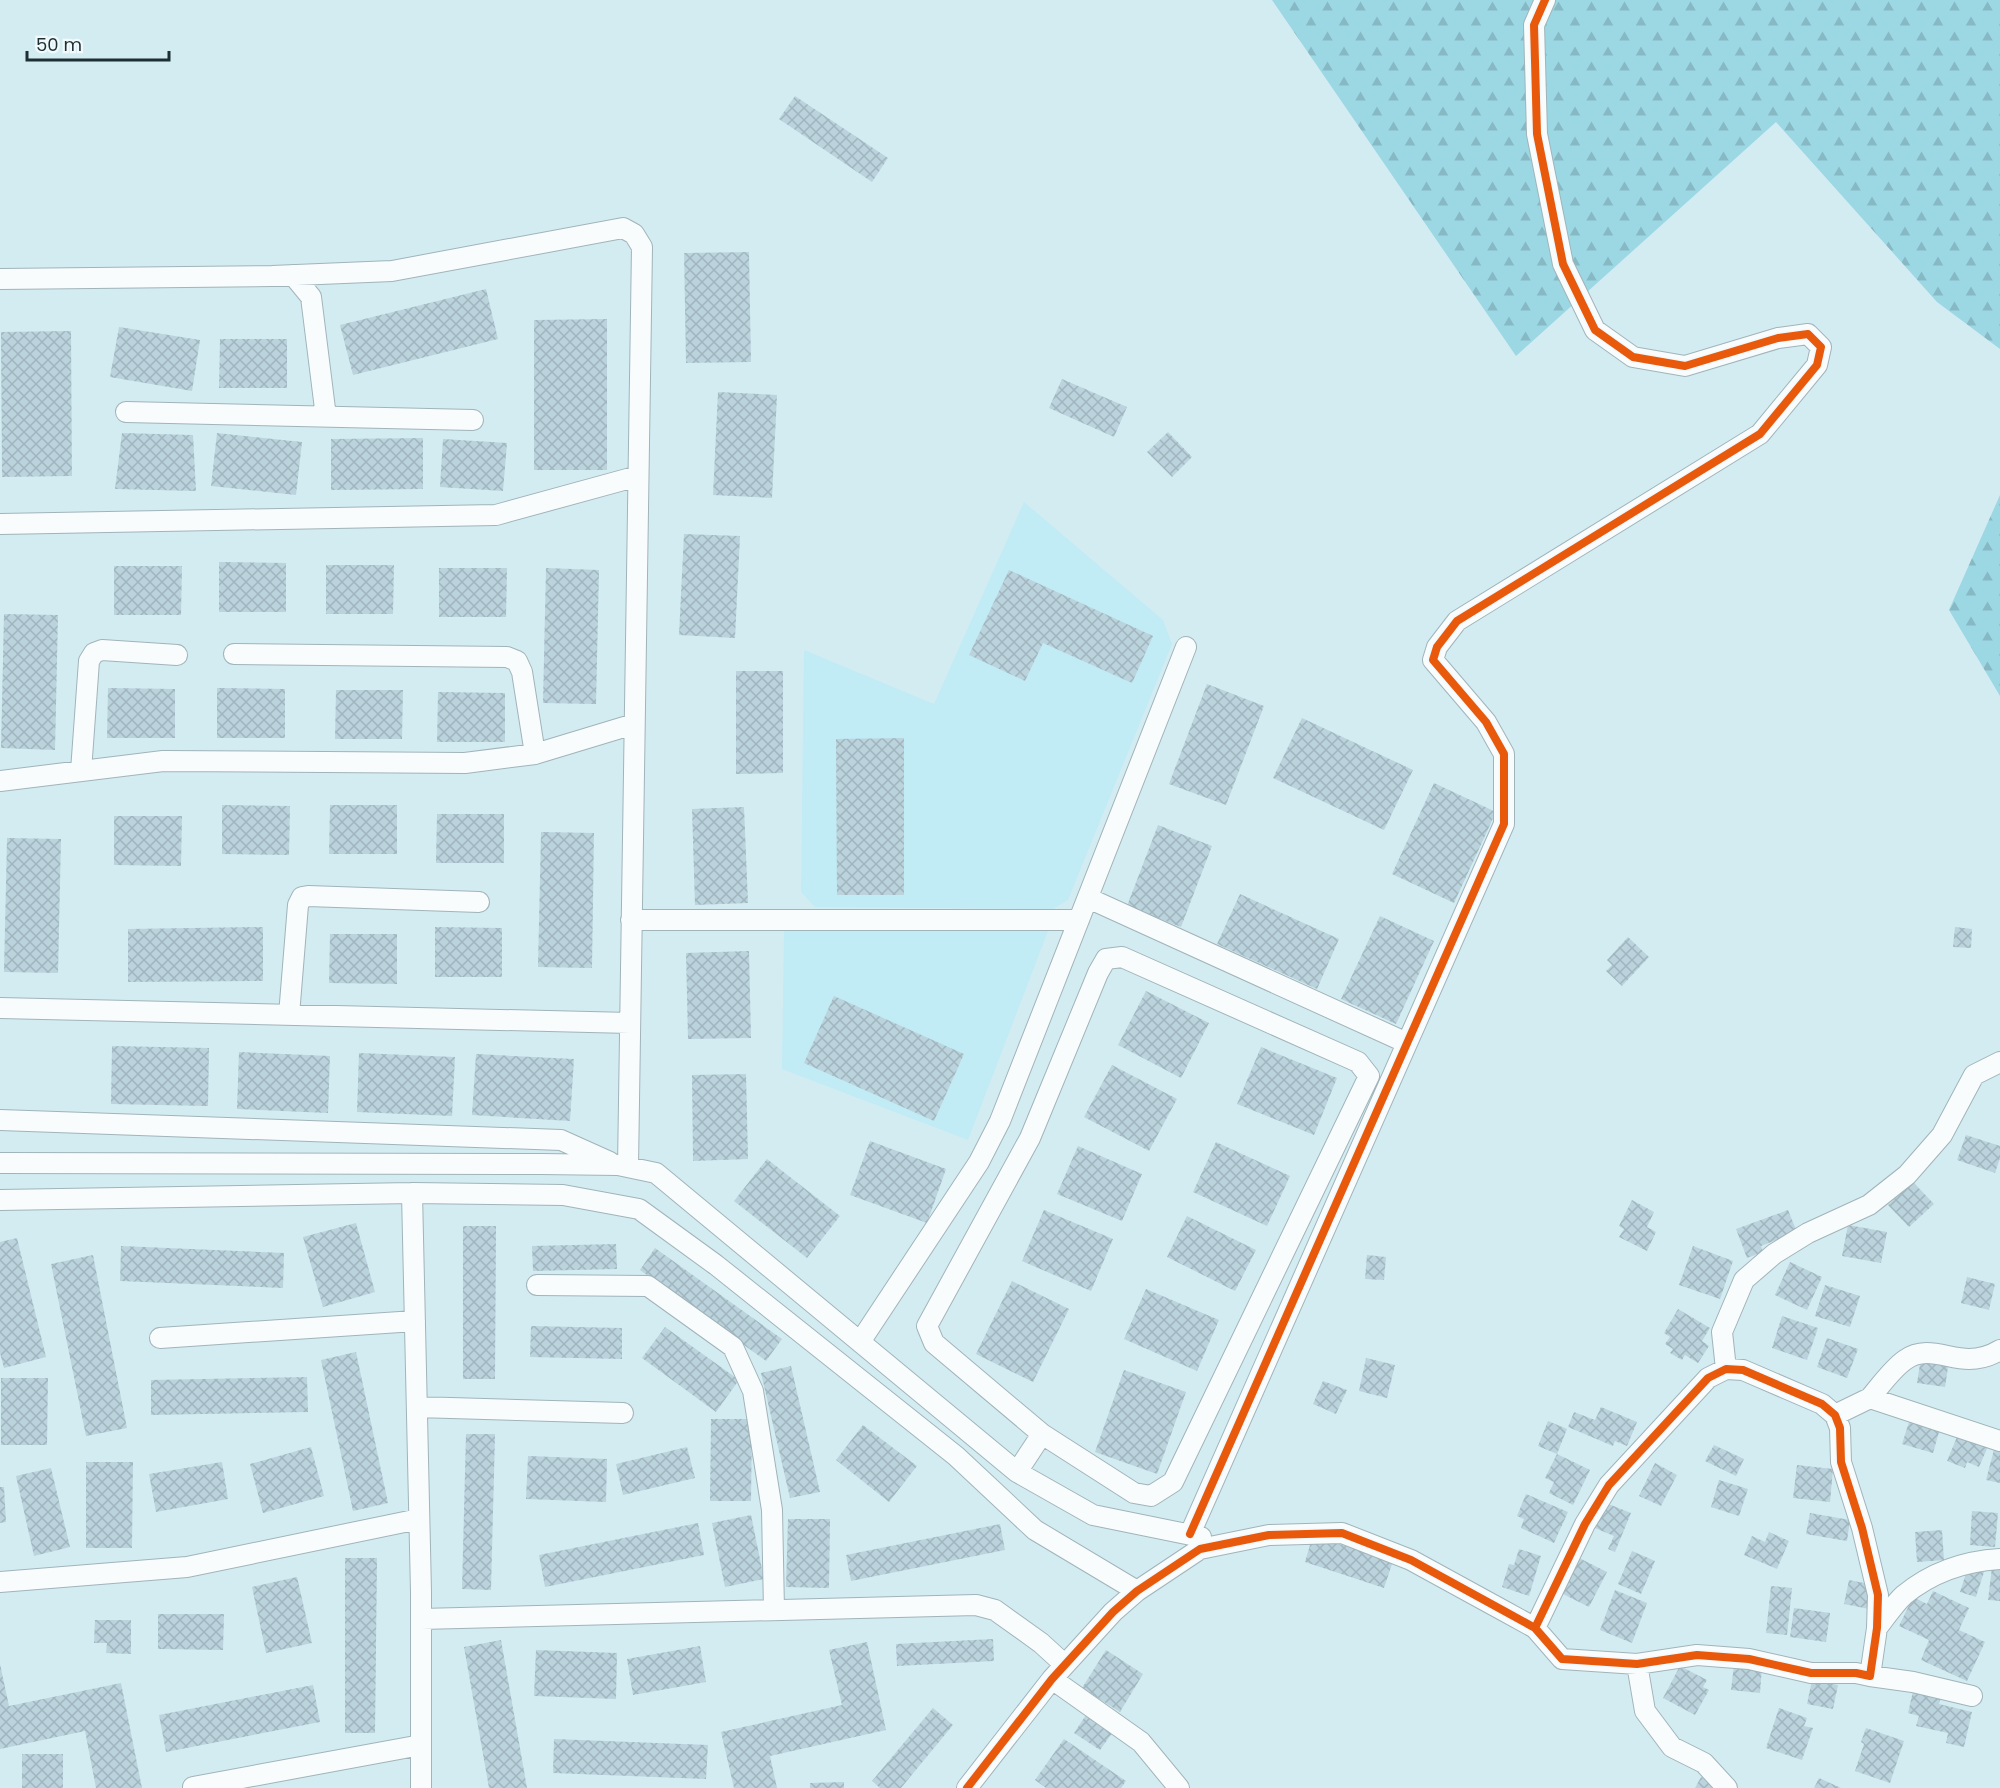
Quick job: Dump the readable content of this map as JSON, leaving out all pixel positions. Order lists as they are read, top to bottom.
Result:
{
  "scale_bar": "50 m"
}
